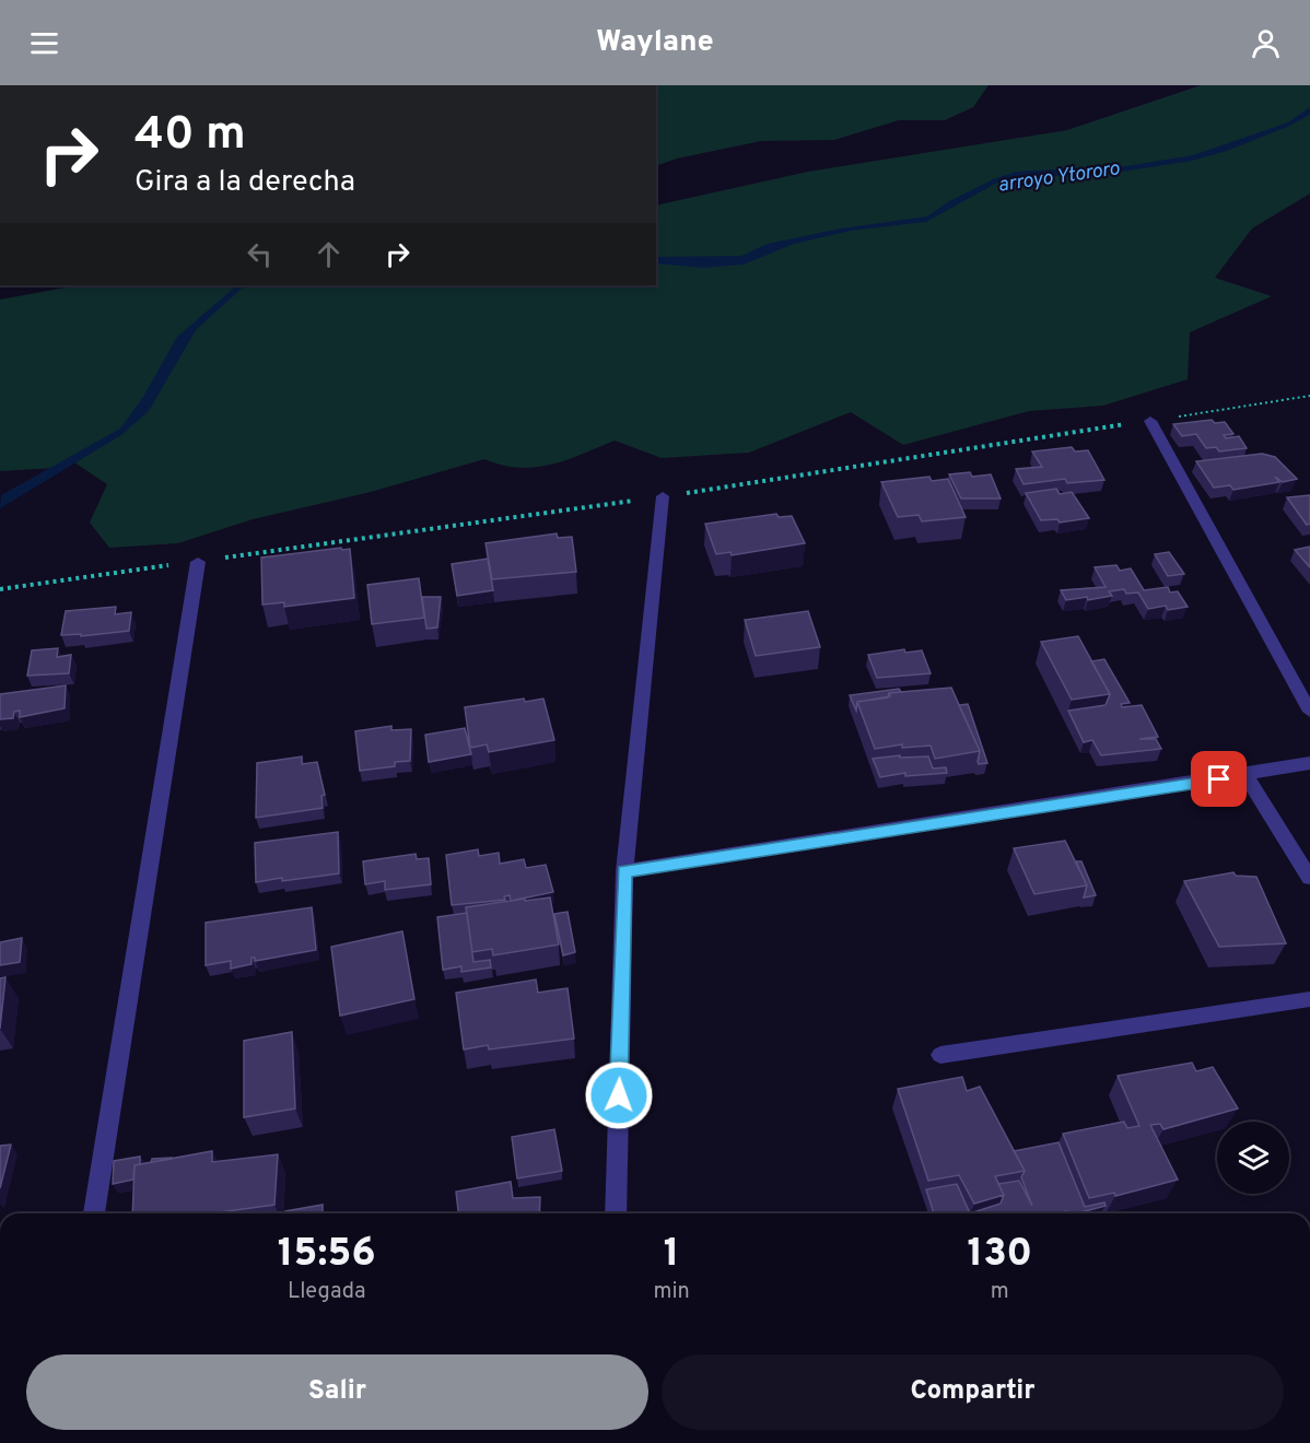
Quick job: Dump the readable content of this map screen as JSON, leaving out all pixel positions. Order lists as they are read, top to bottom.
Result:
{
  "water": ["arroyo Ytororo"],
  "page": {
    "header": "Waylane",
    "turn": ["40 m", "Gira a la derecha"],
    "eta": [
      "15:56",
      "Llegada",
      "1",
      "min",
      "130",
      "m"
    ],
    "buttons": ["Salir", "Compartir"]
  }
}
